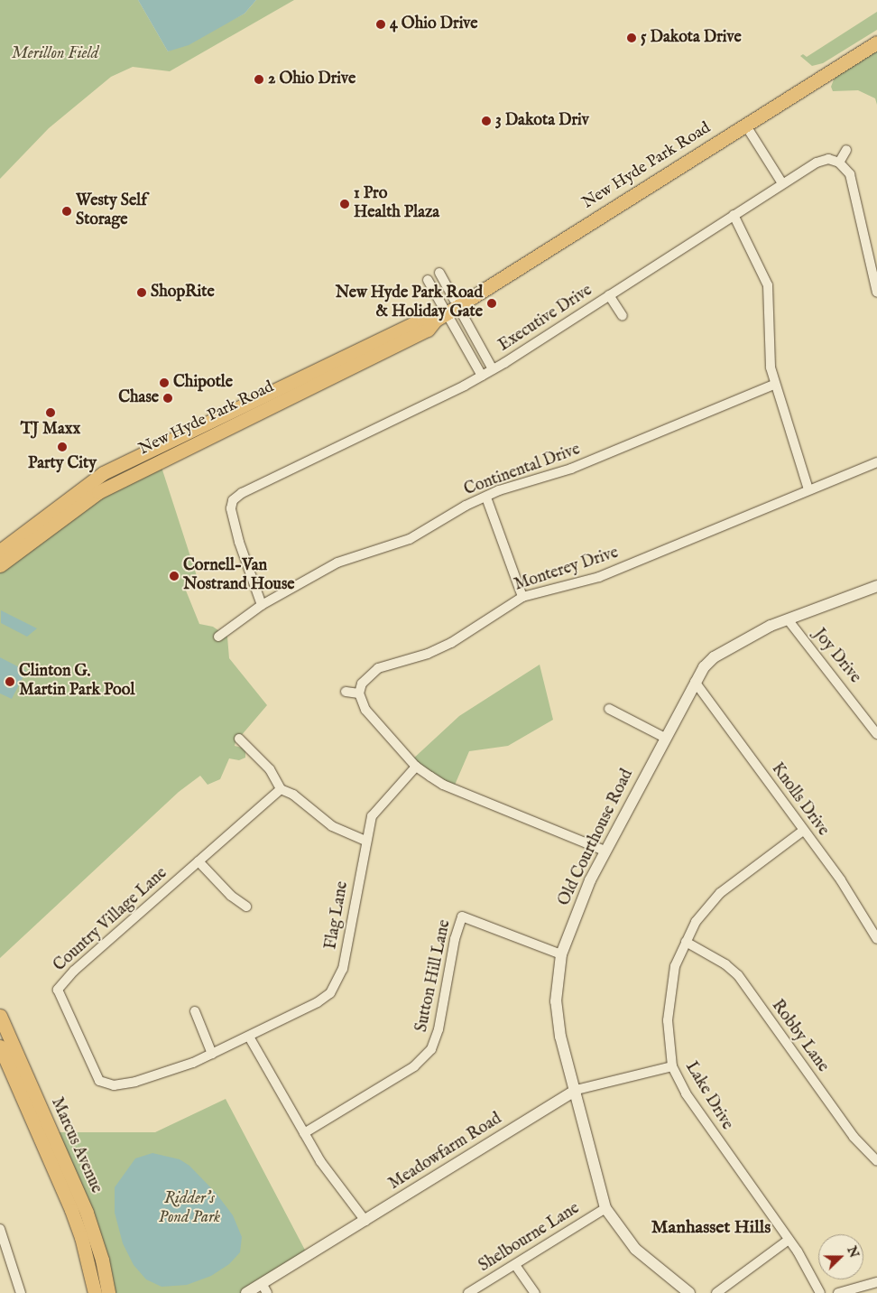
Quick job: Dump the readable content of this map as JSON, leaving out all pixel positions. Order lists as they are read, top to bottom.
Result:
{
  "streets": {
    "main road": ["New Hyde Park Road", "Marcus Avenue"],
    "street": [
      "Executive Drive",
      "Continental Drive",
      "Monterey Drive",
      "Joy Drive",
      "Knolls Drive",
      "Old Courthouse Road",
      "Flag Lane",
      "Country Village Lane",
      "Sutton Hill Lane",
      "Robby Lane",
      "Lake Drive",
      "Meadowfarm Road",
      "Shelbourne Lane"
    ]
  },
  "crossings": [
    ["Executive Drive", "Continental Drive"],
    ["Joy Drive", "Old Courthouse Road"],
    ["Knolls Drive", "Old Courthouse Road"],
    ["Knolls Drive", "Lake Drive"],
    ["Old Courthouse Road", "Sutton Hill Lane"],
    ["Old Courthouse Road", "Meadowfarm Road"],
    ["Old Courthouse Road", "Shelbourne Lane"],
    ["Flag Lane", "Country Village Lane"],
    ["Robby Lane", "Lake Drive"],
    ["Lake Drive", "Meadowfarm Road"]
  ],
  "districts": ["Manhasset Hills"],
  "parks": ["Merillon Field", "Ridder's Pond Park"],
  "places": [
    "4 Ohio Drive",
    "5 Dakota Drive",
    "2 Ohio Drive",
    "3 Dakota Driv",
    "1 Pro Health Plaza",
    "Westy Self Storage",
    "ShopRite",
    "New Hyde Park Road & Holiday Gate",
    "Chipotle",
    "Chase",
    "TJ Maxx",
    "Party City",
    "Cornell-Van Nostrand House",
    "Clinton G. Martin Park Pool"
  ],
  "north": "right"
}
